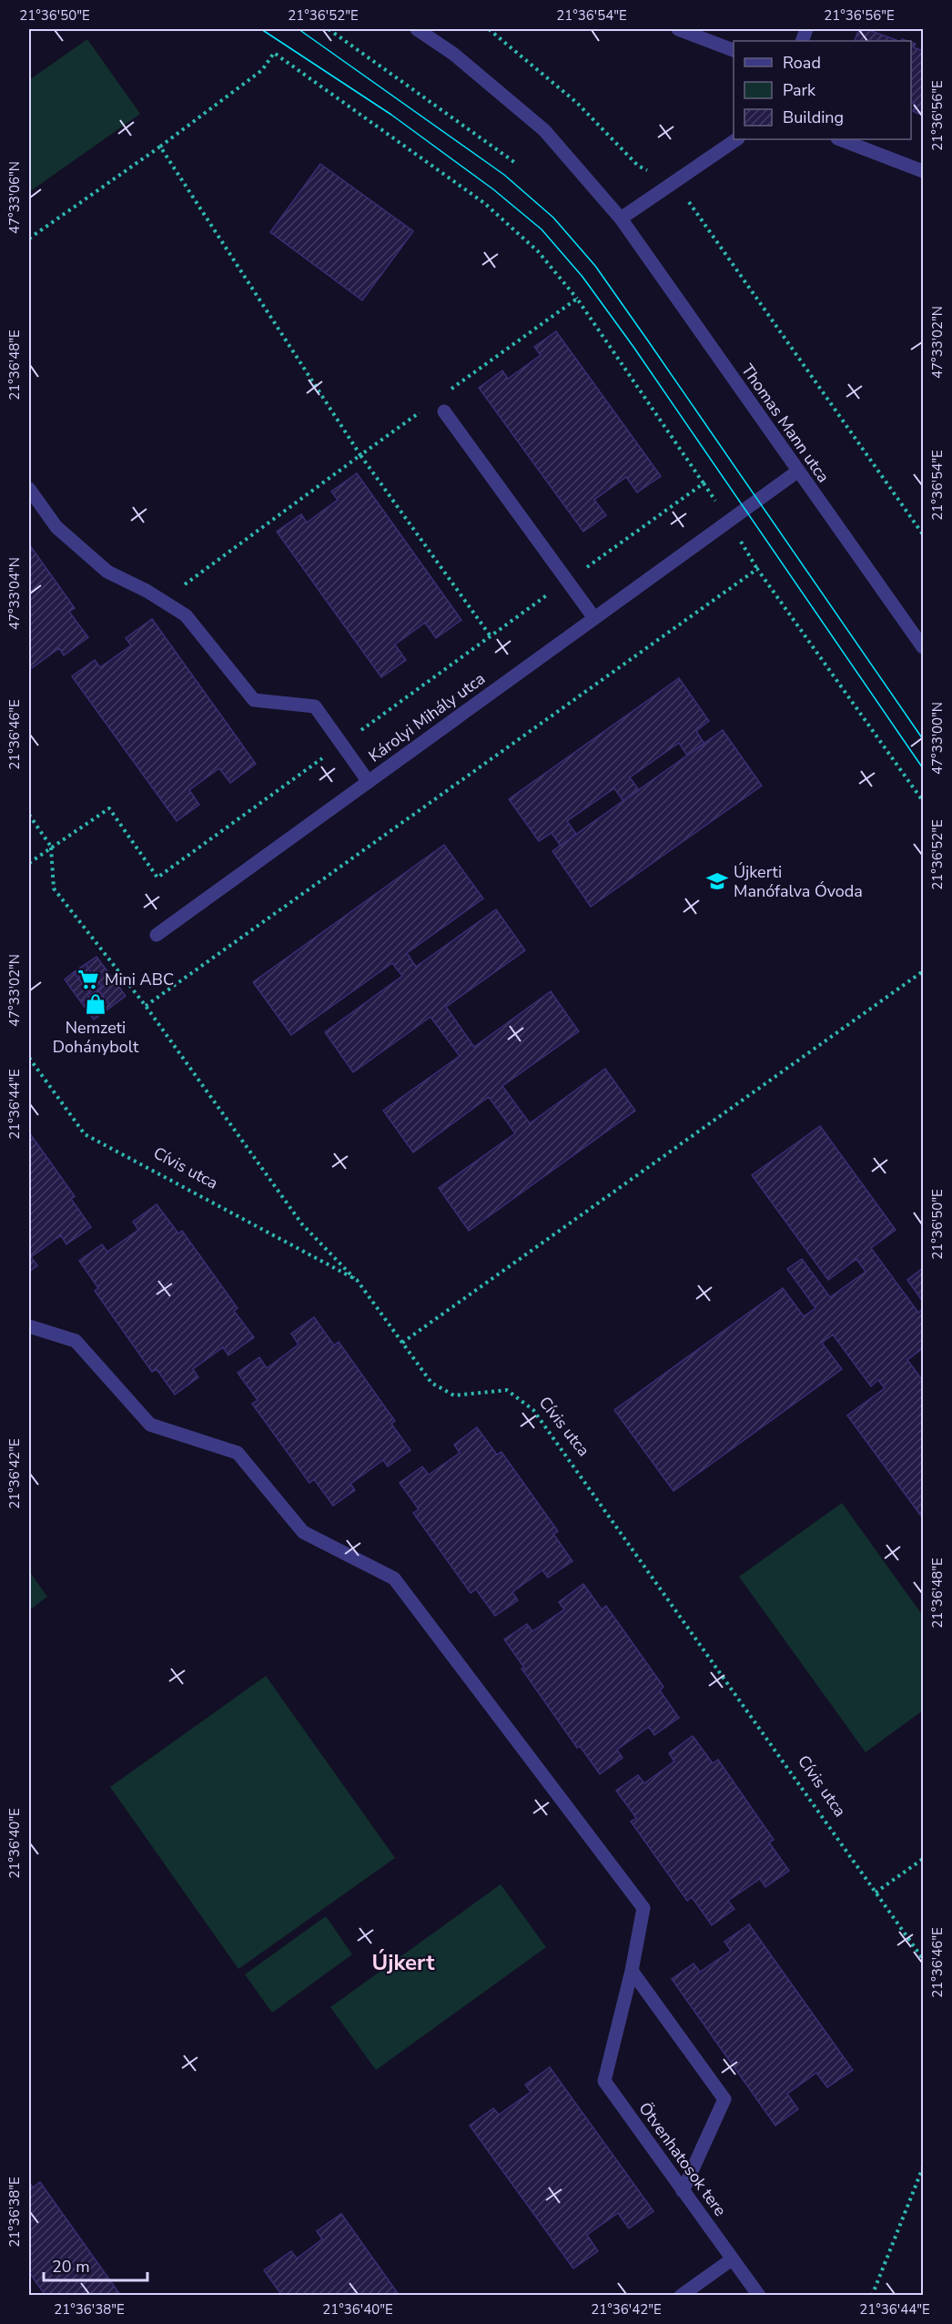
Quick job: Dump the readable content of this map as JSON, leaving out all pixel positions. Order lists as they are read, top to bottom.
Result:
{
  "streets": {
    "street": ["Thomas Mann utca", "Károlyi Mihály utca", "Ötvenhatosok tere"],
    "path": ["Cívis utca"]
  },
  "crossings": [
    ["Thomas Mann utca", "Károlyi Mihály utca"]
  ],
  "districts": ["Újkert"],
  "places": {
    "school or university": ["Újkerti Manófalva Óvoda"],
    "supermarket": ["Mini ABC"],
    "shop": ["Nemzeti Dohánybolt"]
  },
  "legend": ["Road", "Park", "Building"],
  "scale_bar": "20 m",
  "coordinates": [
    "21°36'50\"E",
    "21°36'52\"E",
    "21°36'54\"E",
    "21°36'56\"E",
    "47°33'06\"N",
    "47°33'02\"N",
    "21°36'48\"E",
    "47°33'04\"N",
    "21°36'46\"E",
    "47°33'00\"N",
    "21°36'44\"E",
    "21°36'42\"E",
    "21°36'40\"E",
    "21°36'38\"E"
  ]
}
